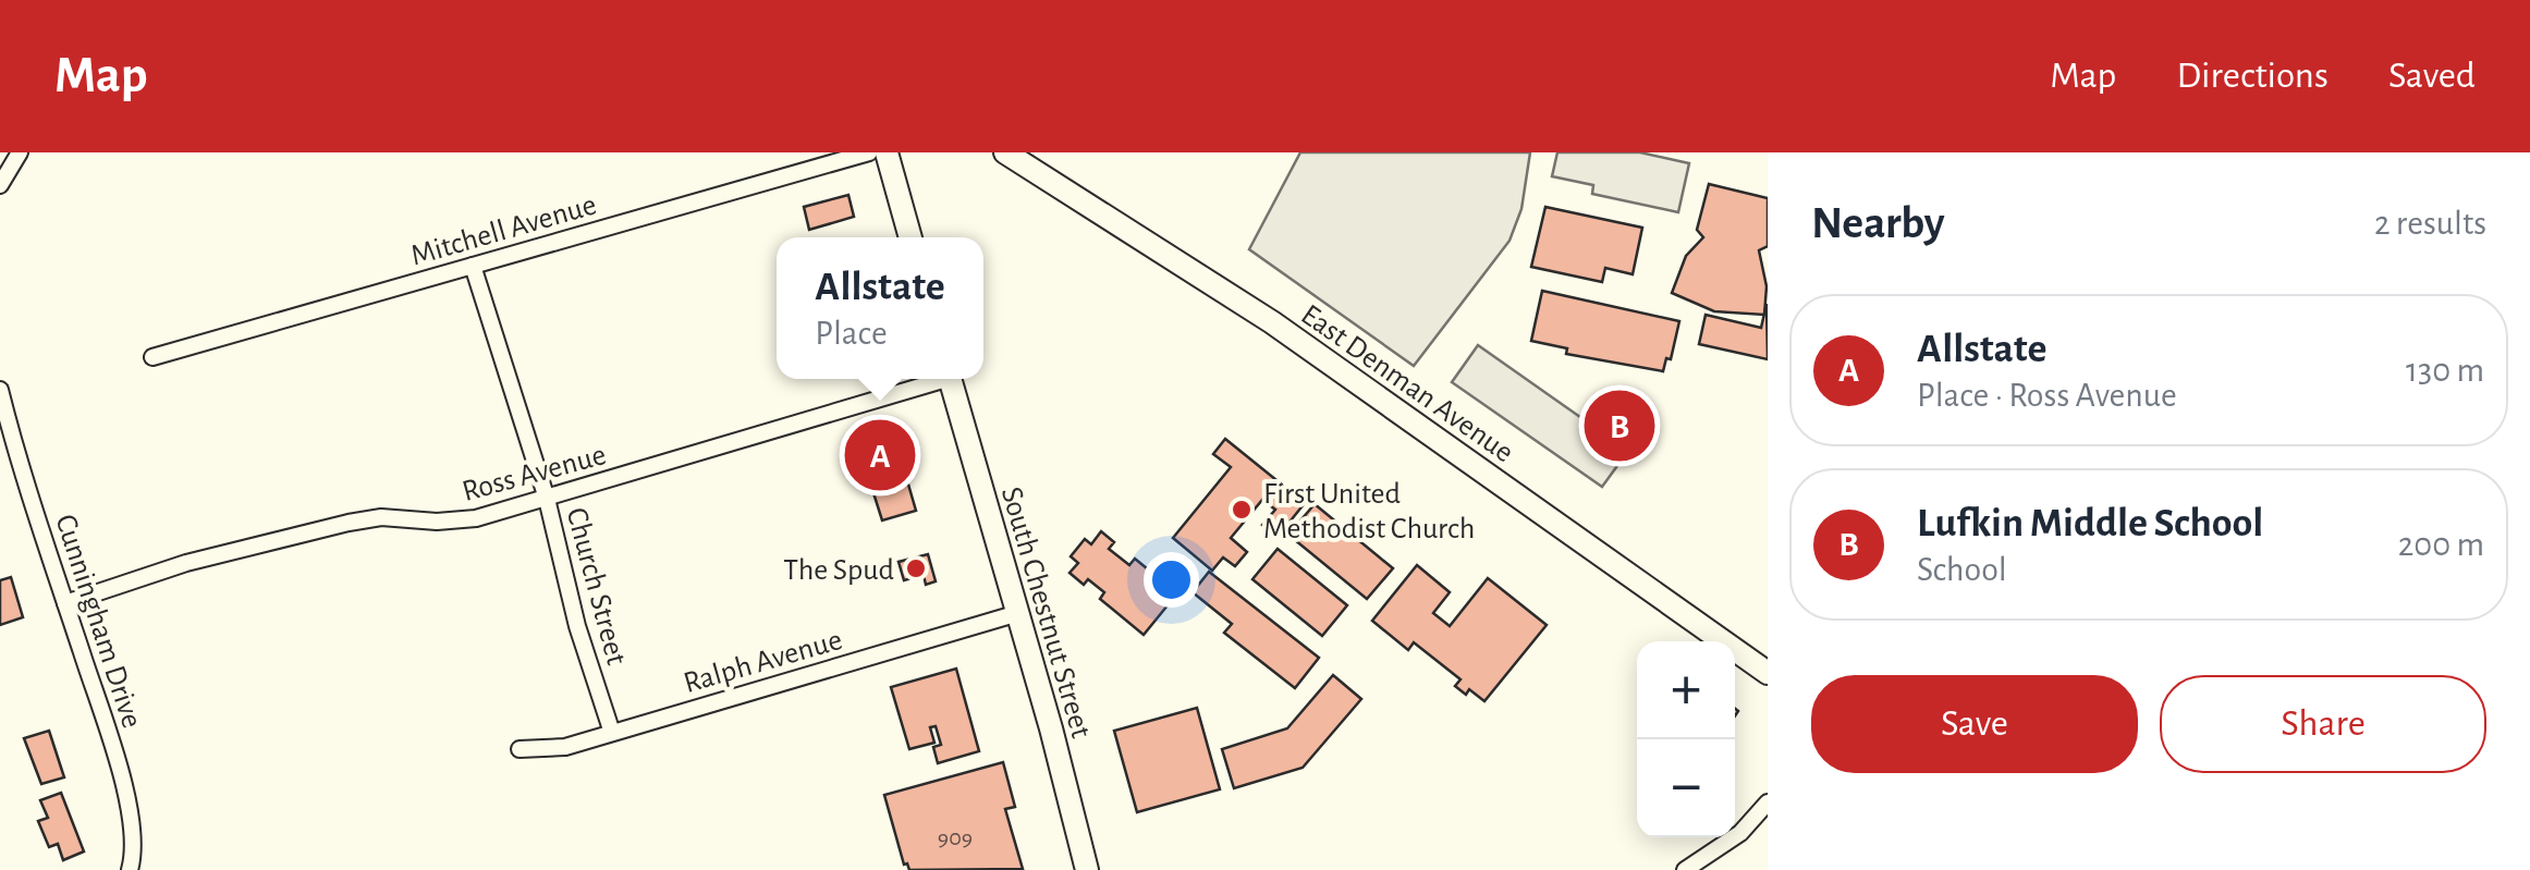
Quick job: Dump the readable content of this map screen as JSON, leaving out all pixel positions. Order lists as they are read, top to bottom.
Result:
{
  "streets": {
    "main road": ["East Denman Avenue", "South Chestnut Street"],
    "street": [
      "Mitchell Avenue",
      "Ross Avenue",
      "Church Street",
      "Cunningham Drive",
      "Ralph Avenue"
    ]
  },
  "crossings": [
    ["Mitchell Avenue", "Church Street"],
    ["Ross Avenue", "Church Street"],
    ["Ross Avenue", "Cunningham Drive"],
    ["Church Street", "Ralph Avenue"],
    ["South Chestnut Street", "Ralph Avenue"]
  ],
  "places": ["First United Methodist Church", "The Spud"],
  "house_numbers": ["909"],
  "page": {
    "header": "Map",
    "nav": ["Map", "Directions", "Saved"],
    "heading": ["Nearby", "2 results"],
    "popup": ["Allstate", "Place"],
    "list": [
      {
        "mark": "A",
        "name": "Allstate",
        "note": "Place · Ross Avenue",
        "value": "130 m"
      },
      {
        "mark": "B",
        "name": "Lufkin Middle School",
        "note": "School",
        "value": "200 m"
      }
    ],
    "pins": ["B", "A"],
    "map_buttons": ["+", "−"],
    "buttons": ["Save", "Share"]
  }
}
